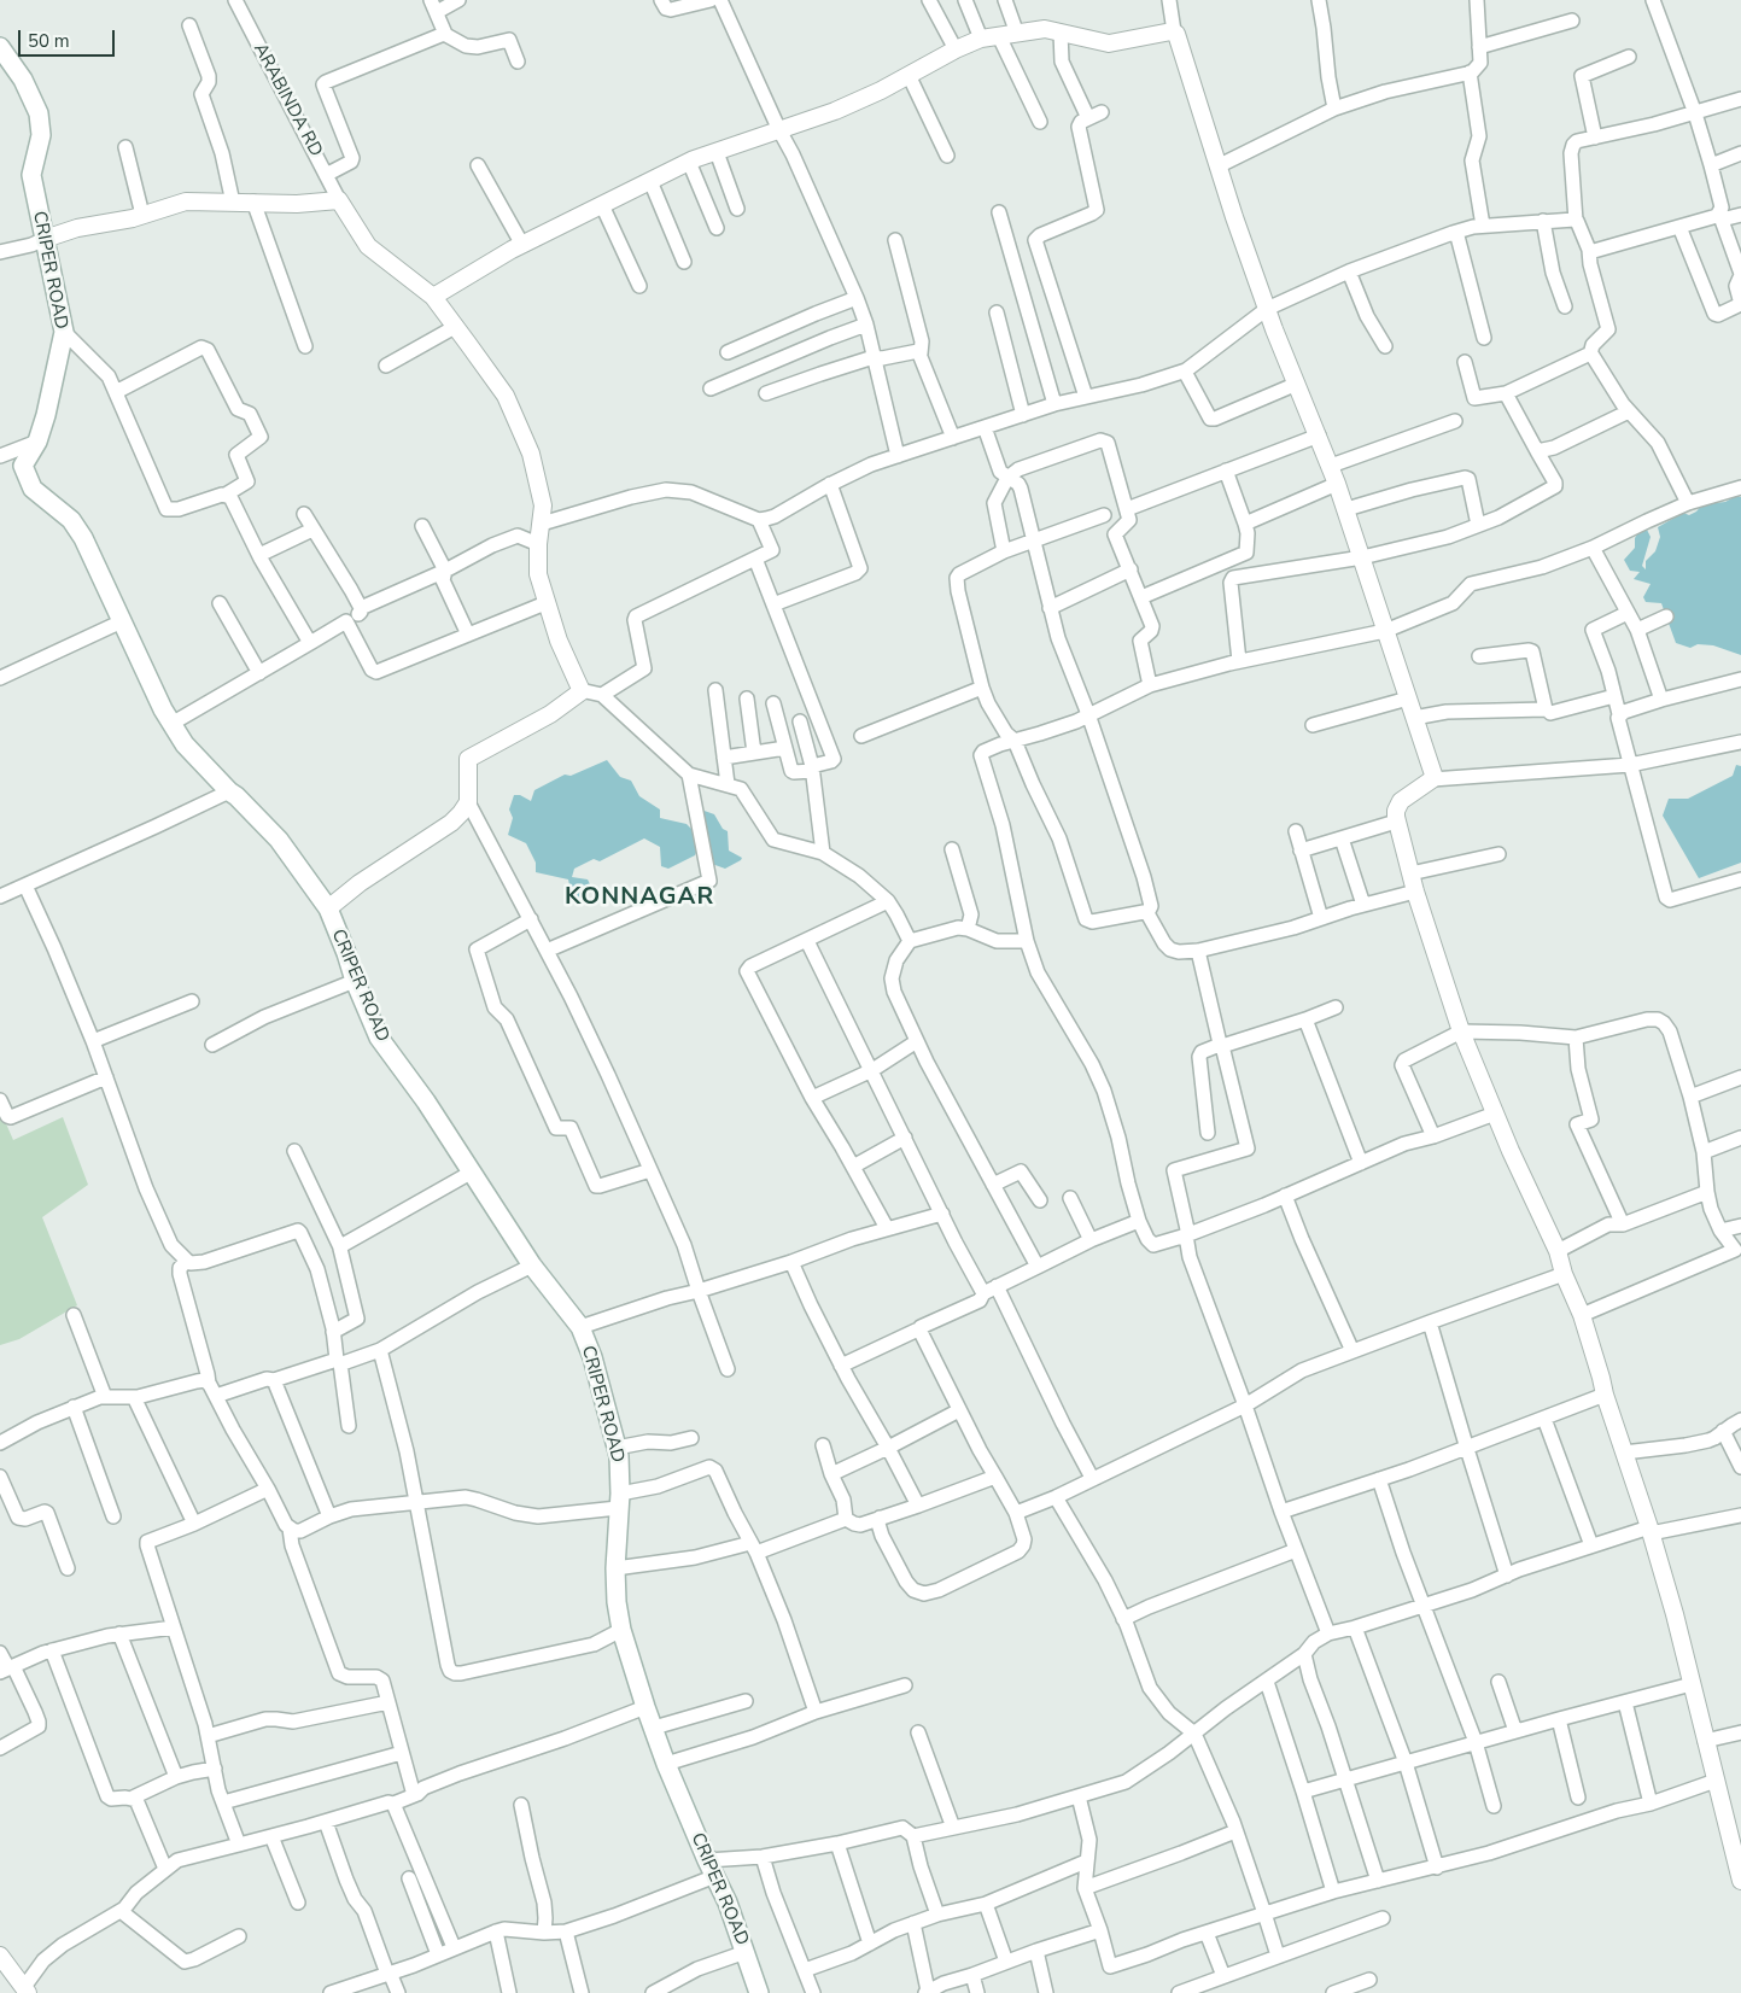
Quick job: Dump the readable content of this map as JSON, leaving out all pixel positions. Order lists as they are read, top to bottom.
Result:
{
  "streets": {
    "main road": ["CRIPER ROAD"],
    "street": ["ARABINDA RD"]
  },
  "districts": ["KONNAGAR"],
  "scale_bar": "50 m"
}
